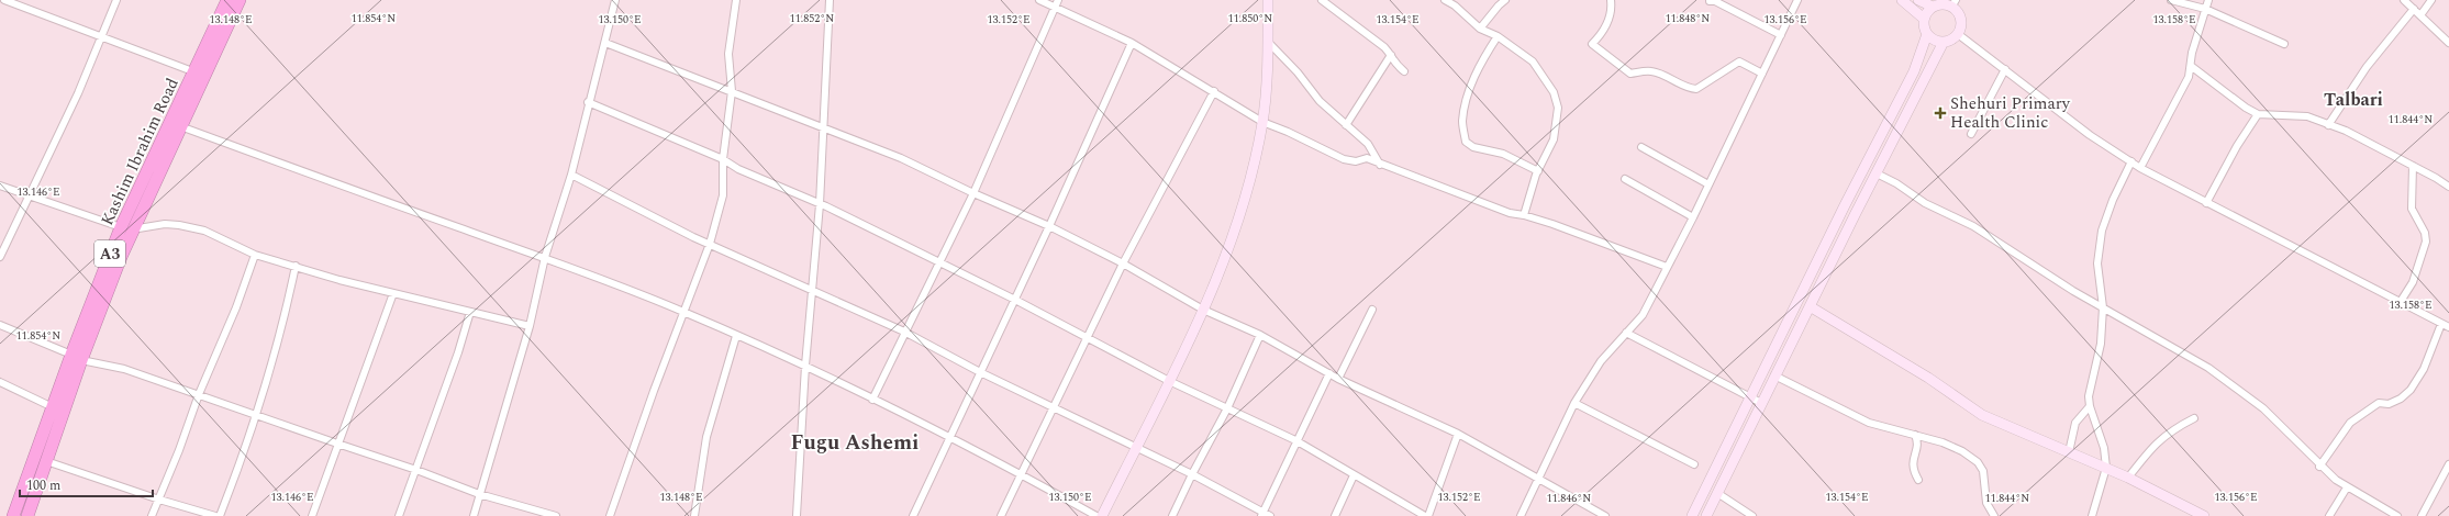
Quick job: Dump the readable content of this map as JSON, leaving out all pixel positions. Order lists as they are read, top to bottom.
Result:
{
  "streets": {
    "highway": ["Kashim Ibrahim Road", "A3"]
  },
  "districts": ["Talbari", "Fugu Ashemi"],
  "places": {
    "health": ["Shehuri Primary Health Clinic"]
  },
  "scale_bar": "100 m",
  "coordinates": [
    "11.854°N",
    "11.852°N",
    "11.850°N",
    "11.848°N",
    "13.148°E",
    "13.150°E",
    "13.152°E",
    "13.156°E",
    "13.154°E",
    "13.158°E",
    "11.844°N",
    "13.146°E",
    "11.846°N"
  ]
}
